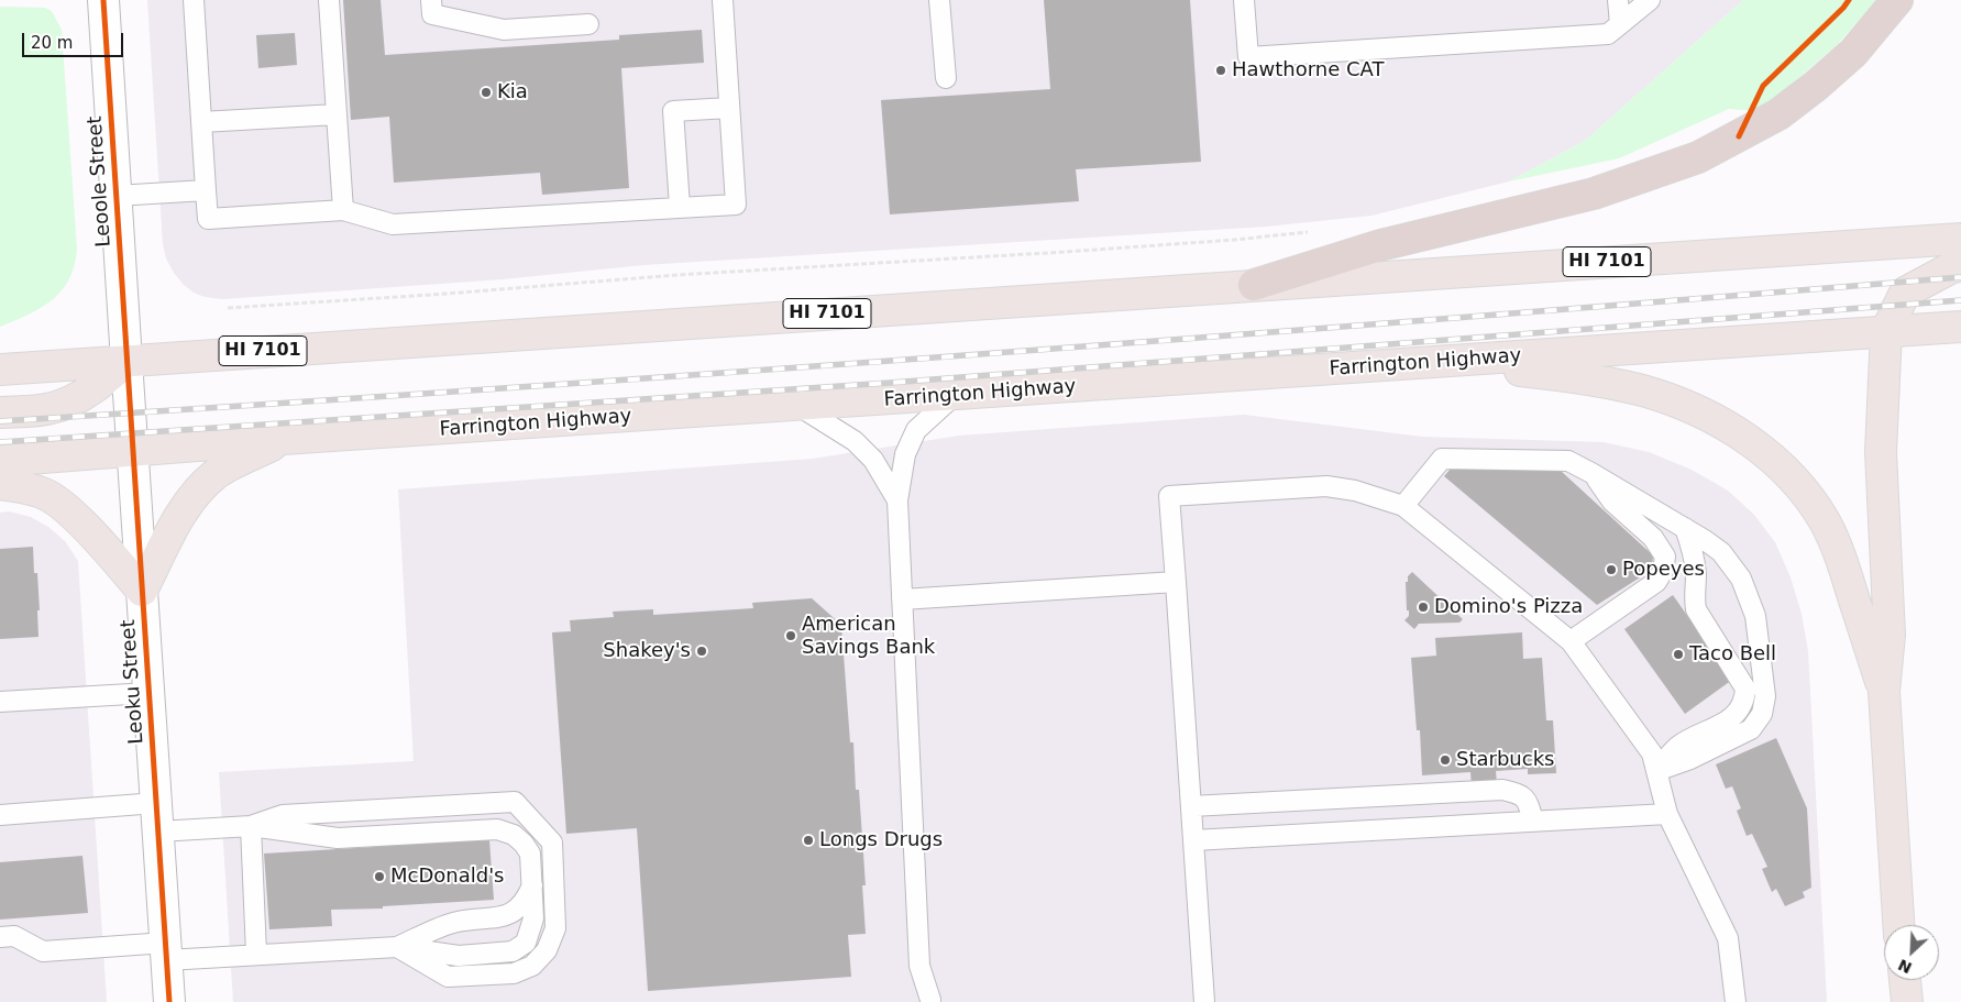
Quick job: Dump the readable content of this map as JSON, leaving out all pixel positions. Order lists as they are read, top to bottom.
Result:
{
  "streets": {
    "main road": ["HI 7101", "Farrington Highway"],
    "street": ["Leoole Street", "Leoku Street"]
  },
  "crossings": [
    ["Leoole Street", "HI 7101"],
    ["Leoole Street", "Leoku Street"],
    ["HI 7101", "Leoku Street"],
    ["Farrington Highway", "Leoku Street"]
  ],
  "places": [
    "Hawthorne CAT",
    "Kia",
    "Popeyes",
    "Domino's Pizza",
    "American Savings Bank",
    "Shakey's",
    "Taco Bell",
    "Starbucks",
    "Longs Drugs",
    "McDonald's"
  ],
  "scale_bar": "20 m",
  "north": "bottom left"
}
